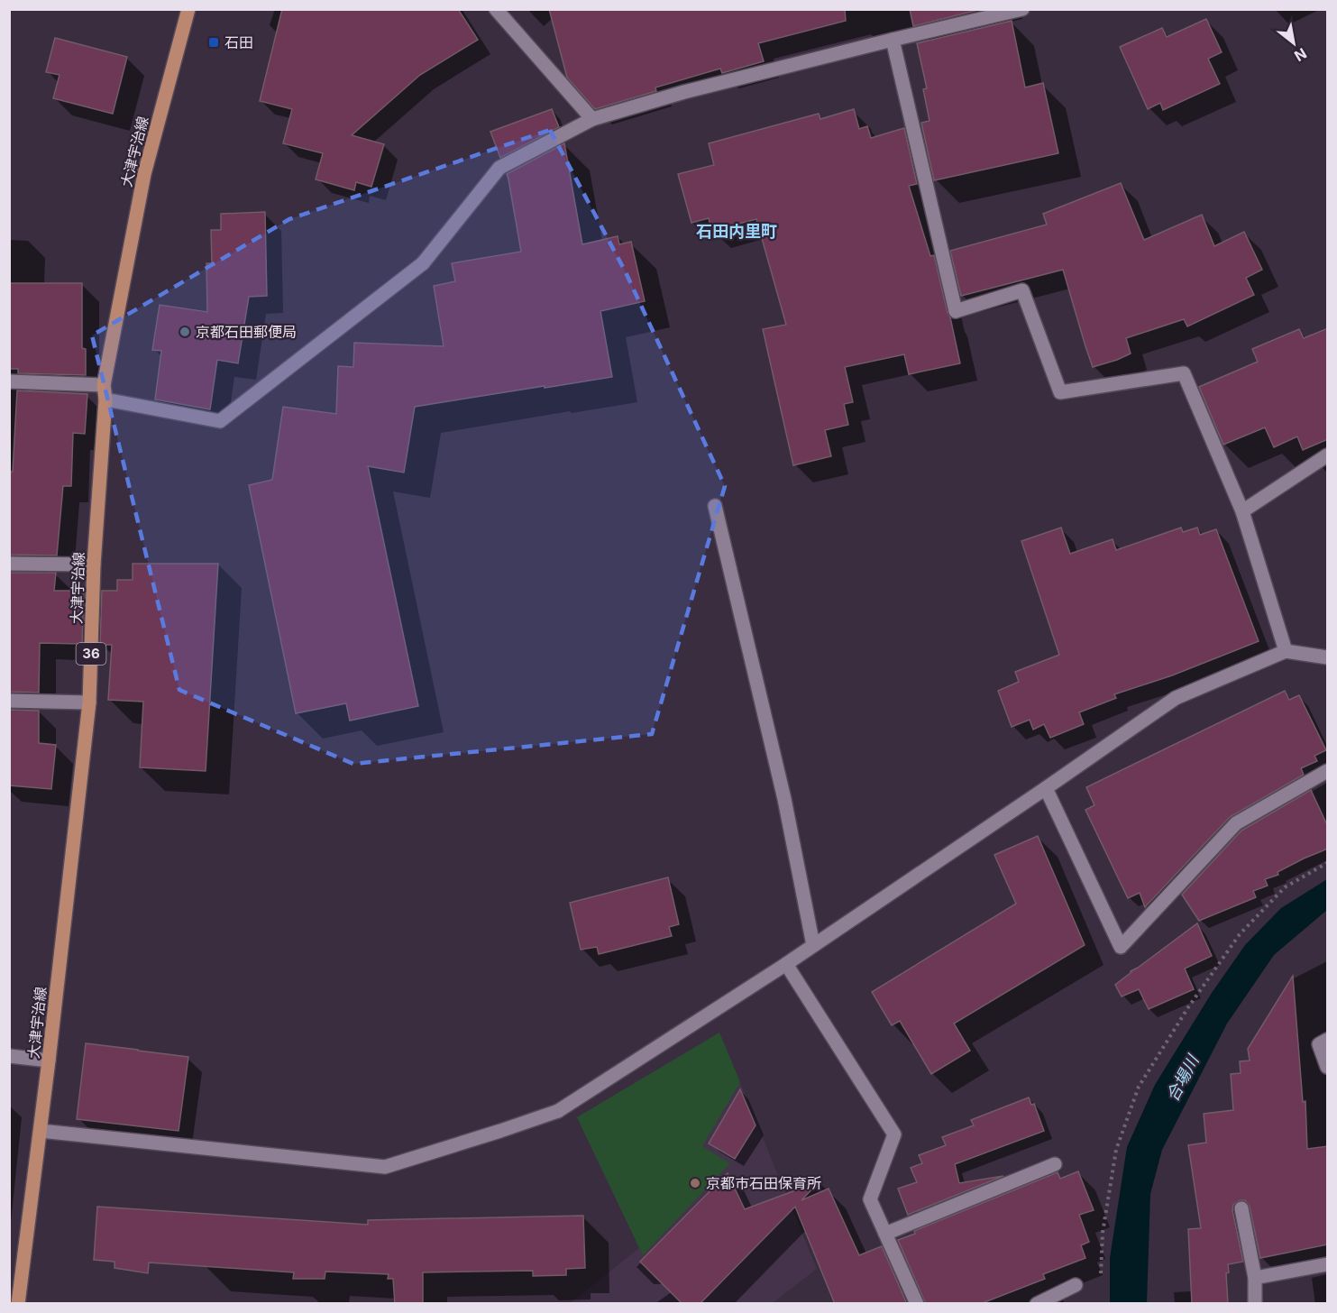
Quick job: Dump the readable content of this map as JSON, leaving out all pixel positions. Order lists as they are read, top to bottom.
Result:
{
  "streets": {
    "main road": ["大津宇治線", "36"]
  },
  "districts": ["石田内里町"],
  "water": ["合場川"],
  "places": {
    "transit": ["石田"],
    "other": ["京都石田郵便局", "京都市石田保育所"]
  },
  "north": "bottom right"
}
